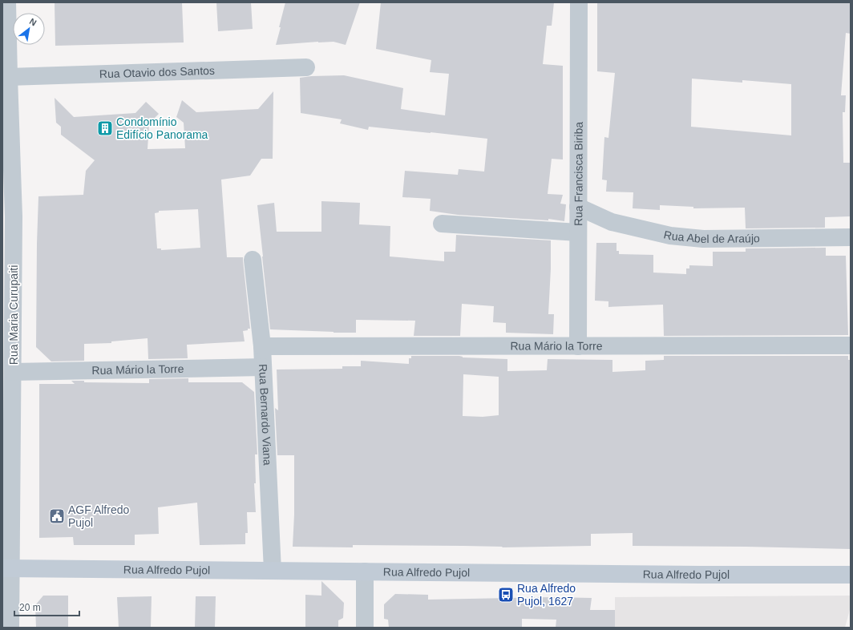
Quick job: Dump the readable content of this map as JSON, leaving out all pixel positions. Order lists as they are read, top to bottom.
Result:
{
  "streets": {
    "main road": ["Rua Alfredo Pujol"],
    "street": [
      "Rua Otavio dos Santos",
      "Rua Francisca Biriba",
      "Rua Abel de Araújo",
      "Rua Maria Curupaiti",
      "Rua Mário la Torre",
      "Rua Bernardo Viana"
    ]
  },
  "crossings": [
    ["Rua Otavio dos Santos", "Rua Maria Curupaiti"],
    ["Rua Francisca Biriba", "Rua Abel de Araújo"],
    ["Rua Francisca Biriba", "Rua Mário la Torre"],
    ["Rua Maria Curupaiti", "Rua Mário la Torre"],
    ["Rua Maria Curupaiti", "Rua Alfredo Pujol"],
    ["Rua Mário la Torre", "Rua Bernardo Viana"],
    ["Rua Bernardo Viana", "Rua Alfredo Pujol"]
  ],
  "places": {
    "building": ["Condomínio Edifício Panorama"],
    "public building": ["AGF Alfredo Pujol"],
    "bus stop": ["Rua Alfredo Pujol, 1627"]
  },
  "scale_bar": "20 m",
  "north": "top right"
}
